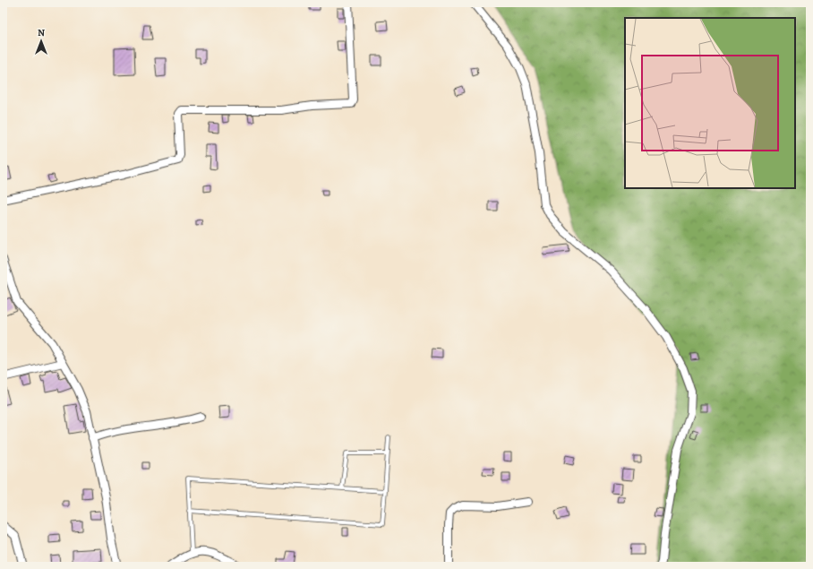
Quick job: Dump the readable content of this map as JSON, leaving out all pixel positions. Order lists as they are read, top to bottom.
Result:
{
  "north": "top"
}
